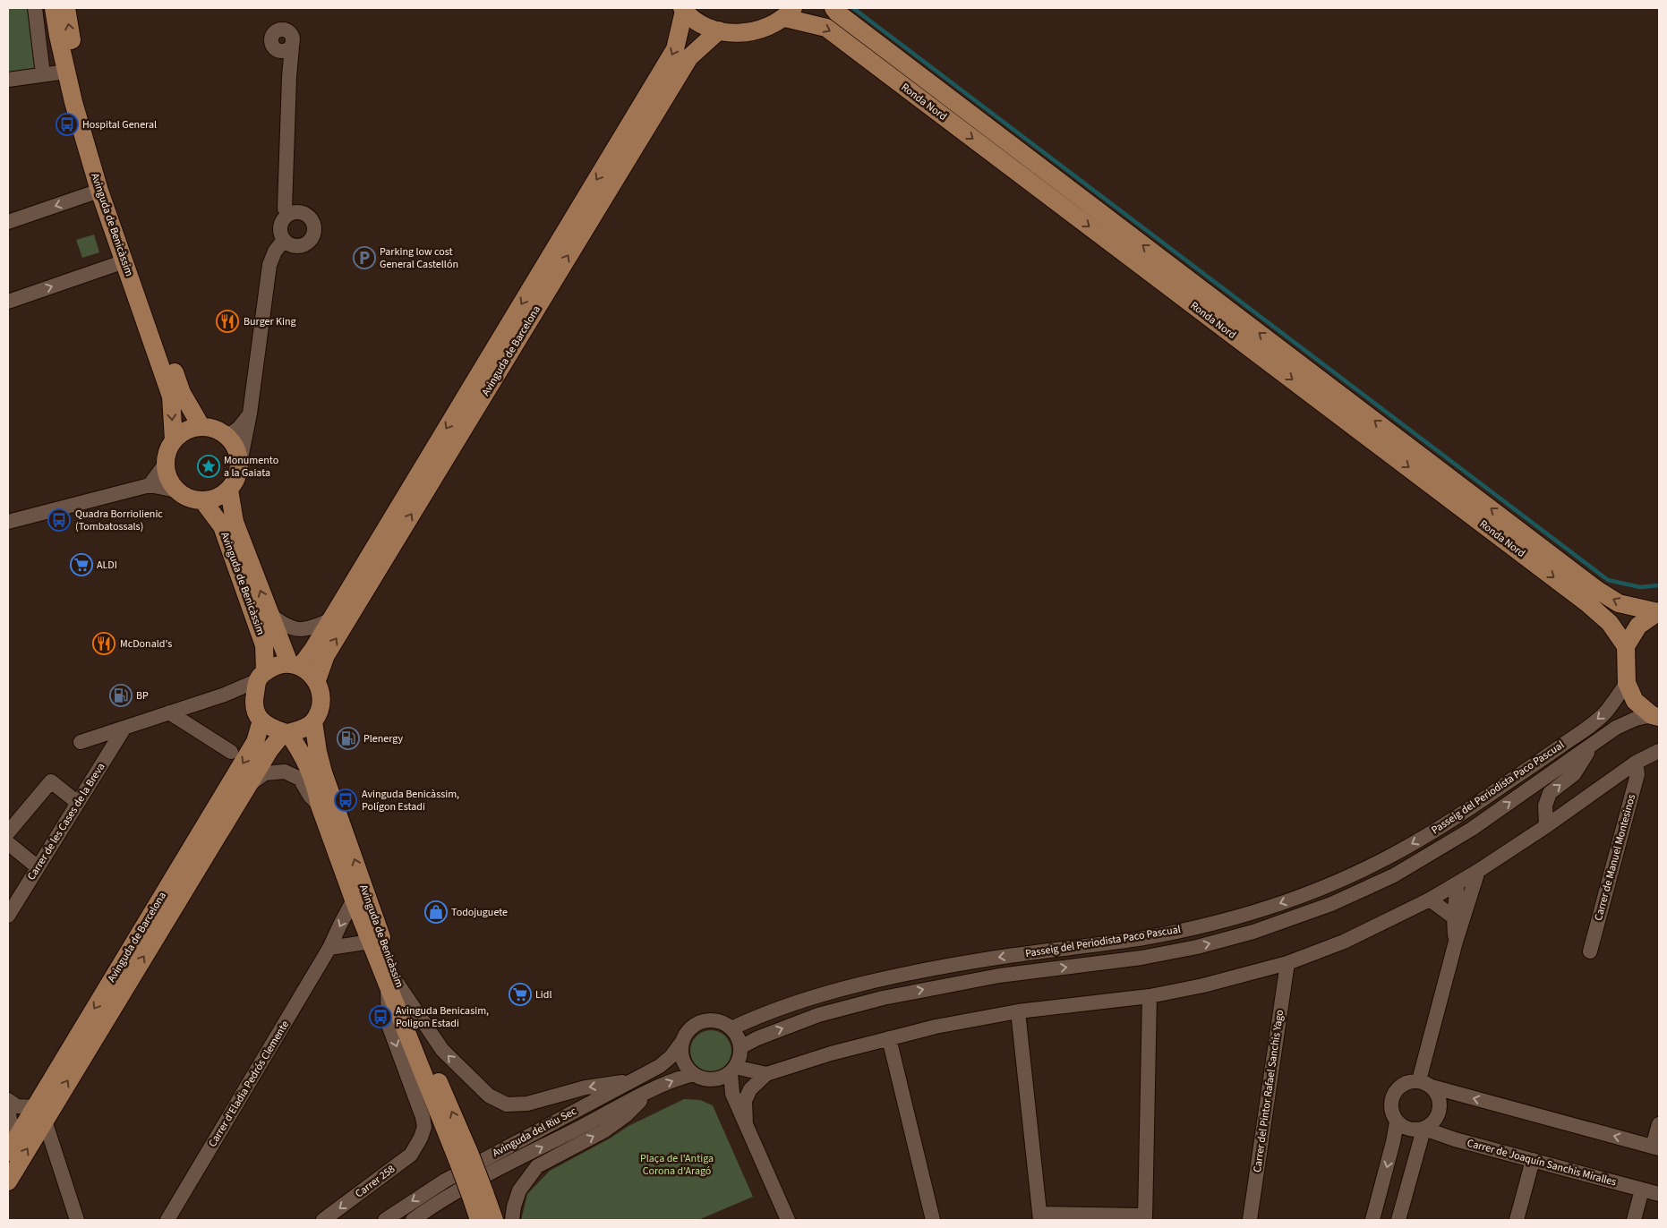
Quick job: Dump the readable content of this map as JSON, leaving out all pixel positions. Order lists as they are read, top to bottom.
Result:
{
  "streets": {
    "main road": ["Ronda Nord", "Avinguda de Benicàssim", "Avinguda de Barcelona"],
    "street": [
      "Passeig del Periodista Paco Pascual",
      "Carrer de les Cases de la Breva",
      "Carrer de Manuel Montesinos",
      "Carrer d'Eladia Pedrós Clemente",
      "Carrer del Pintor Rafael Sanchis Yago",
      "Avinguda del Riu Sec",
      "Carrer de Joaquín Sanchis Miralles",
      "Carrer 258"
    ]
  },
  "crossings": [
    ["Avinguda de Benicàssim", "Avinguda de Barcelona"],
    ["Avinguda de Benicàssim", "Carrer d'Eladia Pedrós Clemente"],
    ["Avinguda de Benicàssim", "Carrer 258"],
    ["Passeig del Periodista Paco Pascual", "Avinguda del Riu Sec"]
  ],
  "one_way": ["Carrer 258"],
  "parks": ["Plaça de l'Antiga Corona d'Aragó"],
  "places": {
    "bus stop": [
      "Hospital General",
      "Quadra Borriolienic (Tombatossals)",
      "Avinguda Benicàssim, Polígon Estadi",
      "Avinguda Benicasim, Poligon Estadi"
    ],
    "parking": ["Parking low cost General Castellón"],
    "restaurant": ["Burger King", "McDonald's"],
    "place": ["Monumento a la Gaiata"],
    "supermarket": ["ALDI", "Lidl"],
    "fuel station": ["BP", "Plenergy"],
    "shop": ["Todojuguete"]
  }
}
